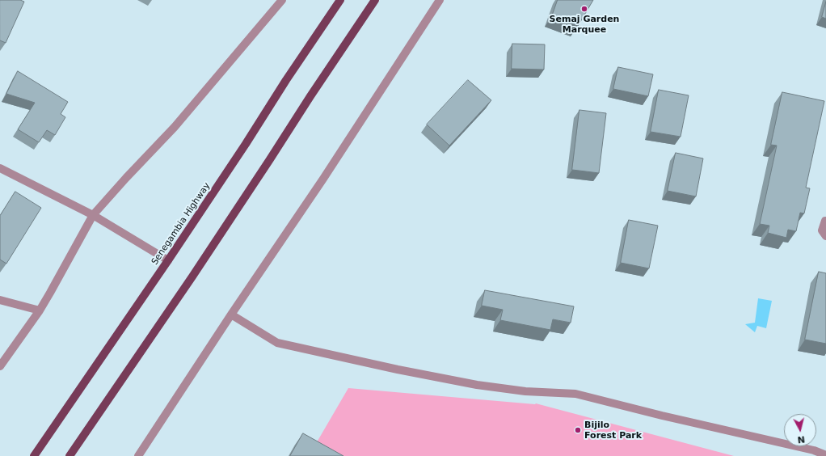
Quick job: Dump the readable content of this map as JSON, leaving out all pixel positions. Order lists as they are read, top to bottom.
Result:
{
  "streets": {
    "main road": ["Senegambia Highway"]
  },
  "places": ["Semaj Garden Marquee", "Bijilo Forest Park"],
  "north": "bottom"
}
